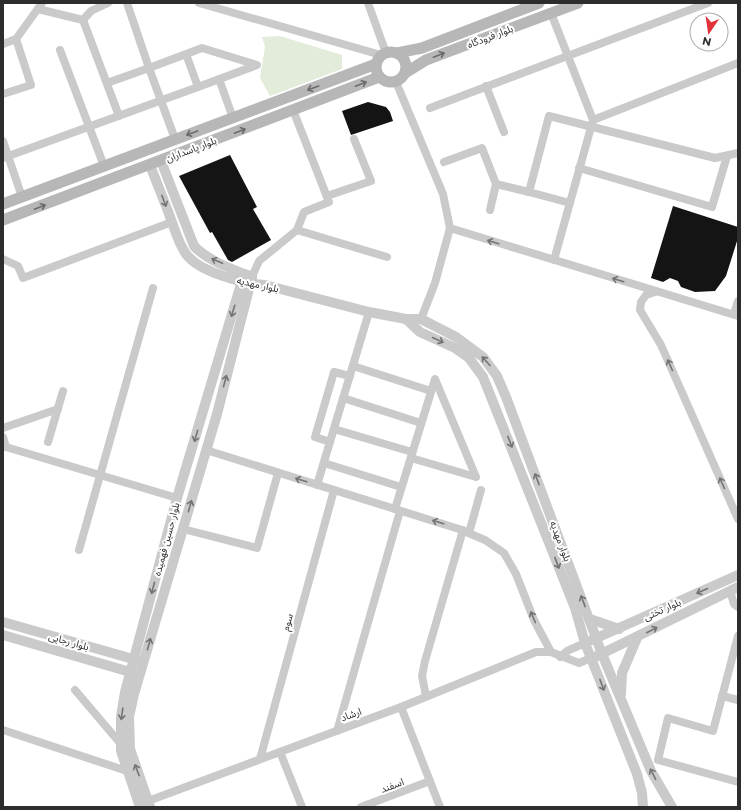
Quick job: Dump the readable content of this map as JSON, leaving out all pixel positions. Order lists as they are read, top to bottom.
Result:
{
  "streets": {
    "main road": ["بلوار فرودگاه", "بلوار پاسداران"],
    "street": [
      "بلوار مهدیه",
      "بلوار حسین فهمیده",
      "بلوار تختی",
      "سوم",
      "بلوار رجایی",
      "ارشاد",
      "اسفند"
    ]
  },
  "crossings": [
    ["بلوار فرودگاه", "بلوار پاسداران"],
    ["بلوار پاسداران", "بلوار مهدیه"],
    ["بلوار مهدیه", "بلوار حسین فهمیده"],
    ["بلوار مهدیه", "بلوار تختی"],
    ["بلوار حسین فهمیده", "بلوار رجایی"],
    ["بلوار حسین فهمیده", "ارشاد"],
    ["سوم", "ارشاد"]
  ],
  "north": "bottom"
}
